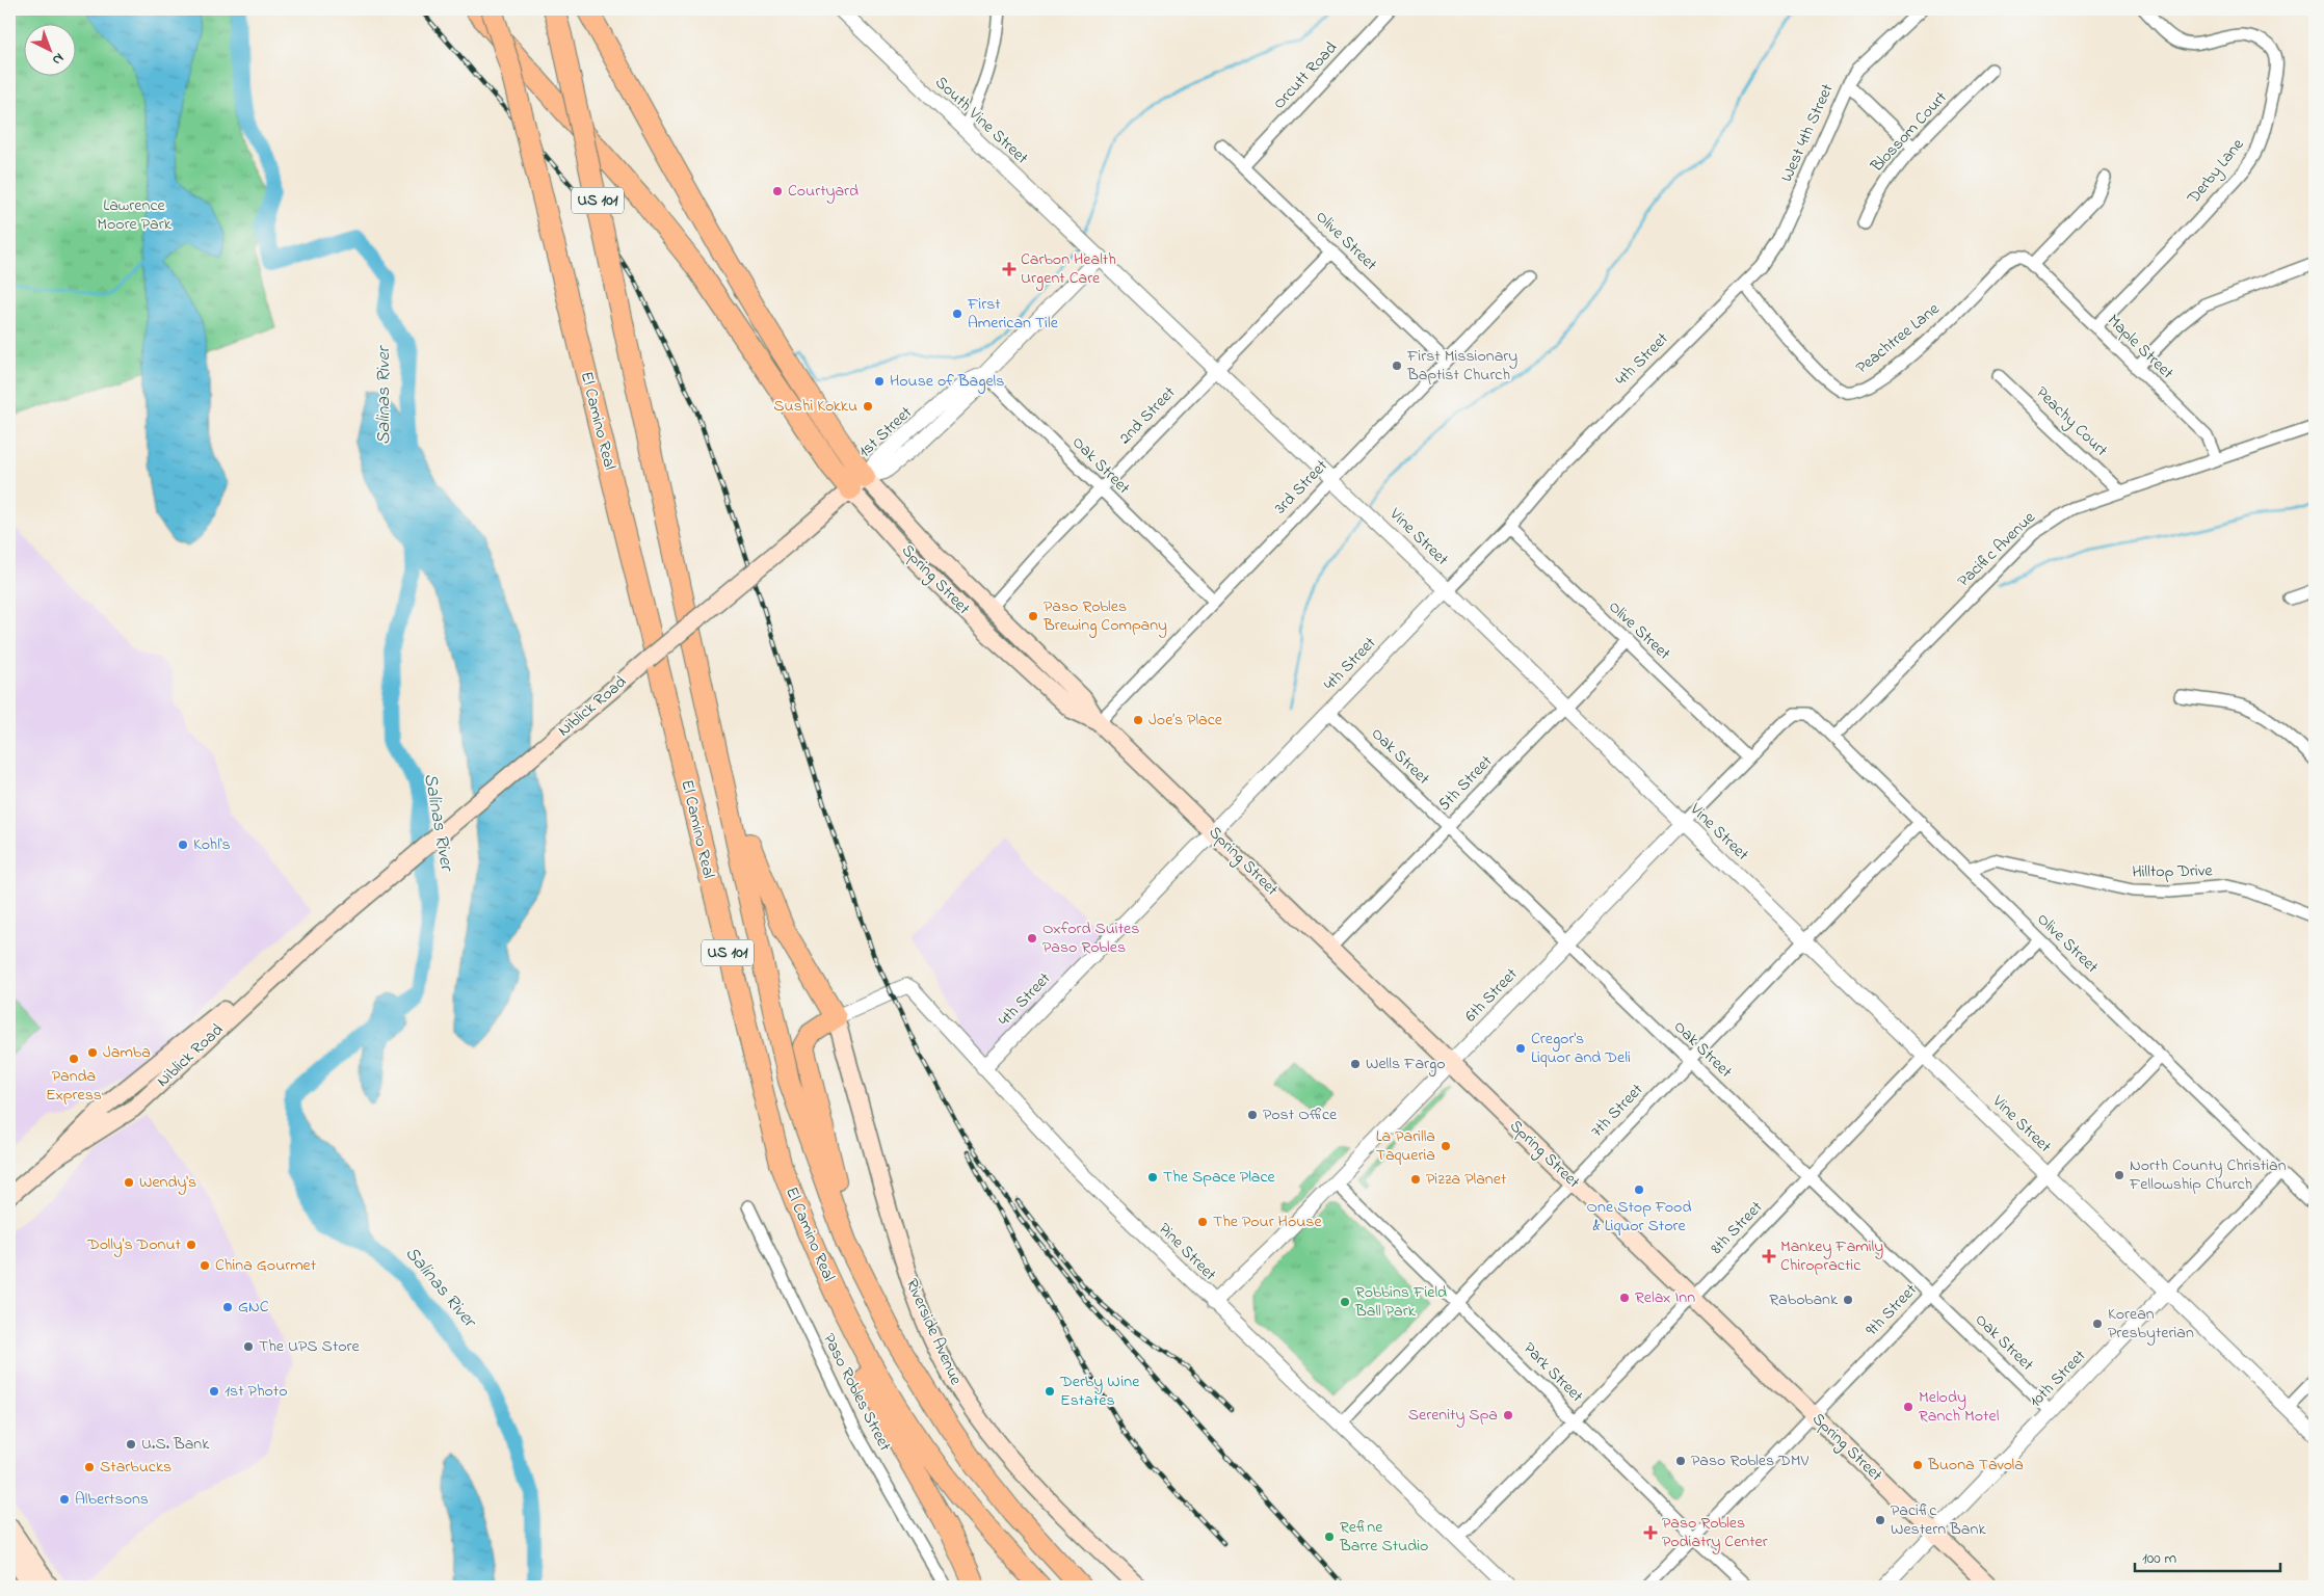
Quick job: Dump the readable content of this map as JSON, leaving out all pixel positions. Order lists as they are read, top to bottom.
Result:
{
  "streets": {
    "highway": ["US 101", "El Camino Real"],
    "main road": ["Spring Street", "Niblick Road", "Riverside Avenue"],
    "street": [
      "Orcutt Road",
      "South Vine Street",
      "Blossom Court",
      "West 4th Street",
      "Derby Lane",
      "Olive Street",
      "Peachtree Lane",
      "Maple Street",
      "4th Street",
      "2nd Street",
      "Peachy Court",
      "1st Street",
      "Oak Street",
      "3rd Street",
      "Vine Street",
      "Pacific Avenue",
      "5th Street",
      "Hilltop Drive",
      "6th Street",
      "7th Street",
      "8th Street",
      "Pine Street",
      "9th Street",
      "Park Street",
      "10th Street",
      "Paso Robles Street"
    ]
  },
  "crossings": [
    ["Orcutt Road", "Olive Street"],
    ["South Vine Street", "1st Street"],
    ["South Vine Street", "Vine Street"],
    ["West 4th Street", "Peachtree Lane"],
    ["West 4th Street", "4th Street"],
    ["Derby Lane", "Maple Street"],
    ["Olive Street", "4th Street"],
    ["Olive Street", "2nd Street"],
    ["Olive Street", "3rd Street"],
    ["Olive Street", "Pacific Avenue"],
    ["Olive Street", "5th Street"],
    ["Olive Street", "Hilltop Drive"],
    ["Olive Street", "6th Street"],
    ["Olive Street", "7th Street"],
    ["Olive Street", "8th Street"],
    ["Olive Street", "9th Street"],
    ["Olive Street", "10th Street"],
    ["Peachtree Lane", "Maple Street"],
    ["Peachtree Lane", "4th Street"],
    ["Maple Street", "Pacific Avenue"],
    ["4th Street", "Oak Street"],
    ["4th Street", "Vine Street"],
    ["4th Street", "Spring Street"],
    ["4th Street", "Pine Street"],
    ["2nd Street", "Oak Street"],
    ["2nd Street", "Vine Street"],
    ["2nd Street", "Spring Street"],
    ["Peachy Court", "Pacific Avenue"],
    ["1st Street", "Oak Street"],
    ["1st Street", "Vine Street"],
    ["1st Street", "Spring Street"],
    ["1st Street", "Niblick Road"],
    ["Oak Street", "3rd Street"],
    ["Oak Street", "5th Street"],
    ["Oak Street", "6th Street"],
    ["Oak Street", "7th Street"],
    ["Oak Street", "8th Street"],
    ["Oak Street", "9th Street"],
    ["Oak Street", "10th Street"],
    ["3rd Street", "Vine Street"],
    ["3rd Street", "Spring Street"],
    ["Vine Street", "5th Street"],
    ["Vine Street", "6th Street"],
    ["Vine Street", "7th Street"],
    ["Vine Street", "8th Street"],
    ["Vine Street", "9th Street"],
    ["Vine Street", "10th Street"],
    ["Spring Street", "Niblick Road"],
    ["Spring Street", "5th Street"],
    ["Spring Street", "6th Street"],
    ["Spring Street", "7th Street"],
    ["Spring Street", "8th Street"],
    ["Spring Street", "9th Street"],
    ["Spring Street", "10th Street"],
    ["6th Street", "Pine Street"],
    ["6th Street", "Park Street"],
    ["7th Street", "Pine Street"],
    ["7th Street", "Park Street"],
    ["8th Street", "Pine Street"],
    ["8th Street", "Park Street"],
    ["Pine Street", "Riverside Avenue"],
    ["9th Street", "Park Street"]
  ],
  "water": ["Salinas River"],
  "parks": ["Lawrence Moore Park"],
  "places": {
    "other": [
      "Courtyard",
      "First American Tile",
      "First Missionary Baptist Church",
      "House of Bagels",
      "Sushi Kokku",
      "Paso Robles Brewing Company",
      "Joe’s Place",
      "Kohl's",
      "Oxford Suites Paso Robles",
      "Cregor's Liquor and Deli",
      "Jamba",
      "Panda Express",
      "Wells Fargo",
      "Post Office",
      "La Parilla Taqueria",
      "North County Christian Fellowship Church",
      "The Space Place",
      "Pizza Planet",
      "Wendy's",
      "One Stop Food & Liquor Store",
      "The Pour House",
      "Dolly's Donut",
      "China Gourmet",
      "Relax Inn",
      "Rabobank",
      "Robbins Field Ball Park",
      "GNC",
      "Korean Presbyterian",
      "The UPS Store",
      "1st Photo",
      "Derby Wine Estates",
      "Melody Ranch Motel",
      "Serenity Spa",
      "U.S. Bank",
      "Paso Robles DMV",
      "Buona Tavola",
      "Starbucks",
      "Albertsons",
      "Pacific Western Bank",
      "Refine Barre Studio"
    ],
    "health": ["Carbon Health Urgent Care", "Mankey Family Chiropractic", "Paso Robles Podiatry Center"]
  },
  "scale_bar": "100 m",
  "north": "bottom right"
}
